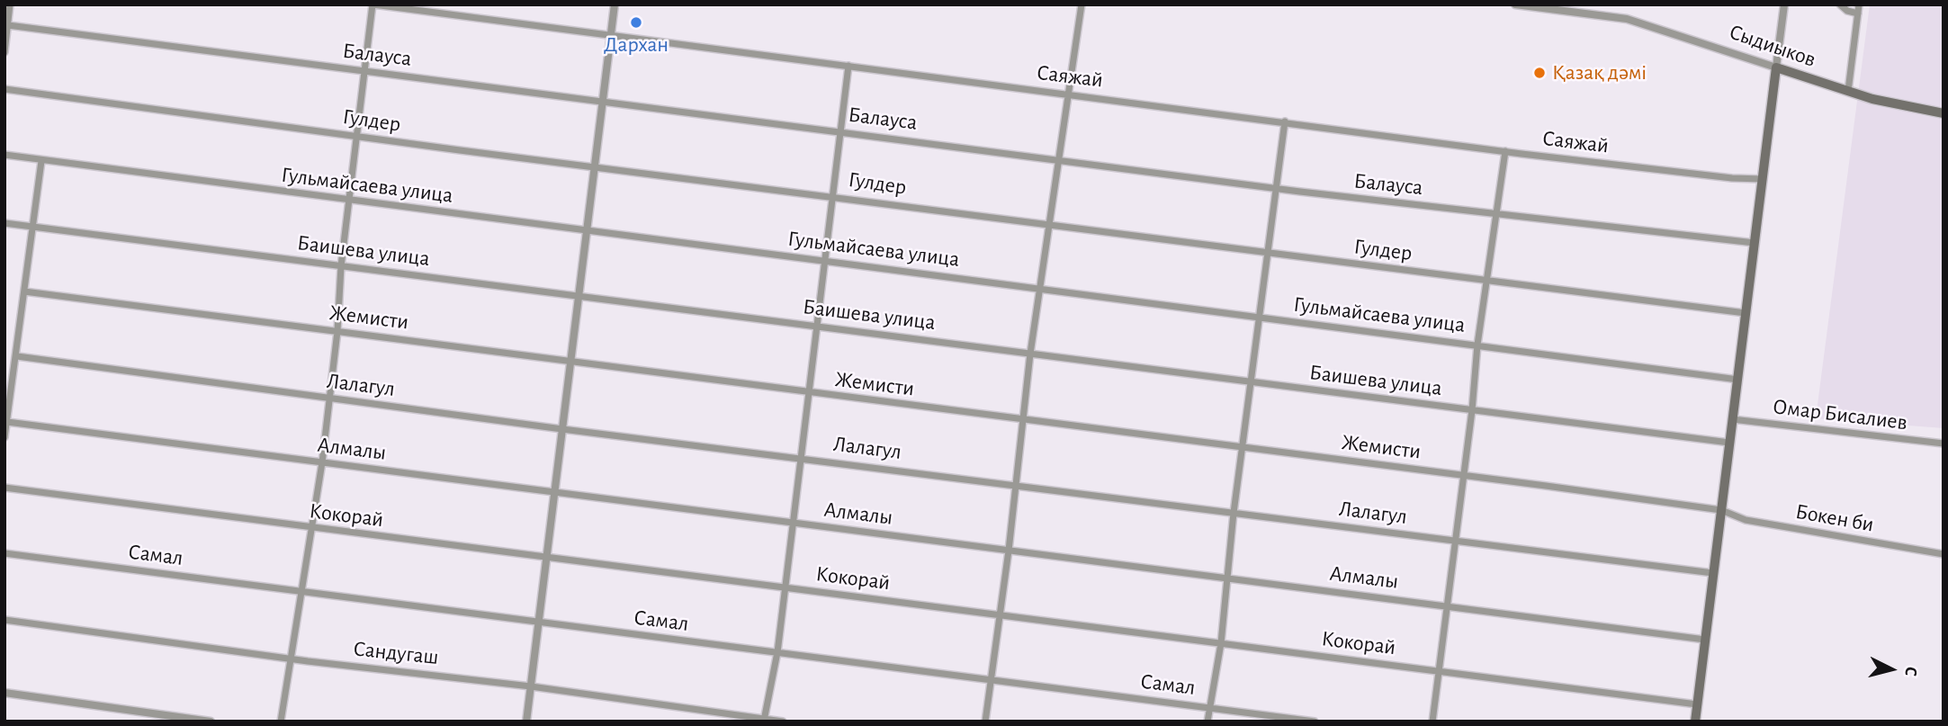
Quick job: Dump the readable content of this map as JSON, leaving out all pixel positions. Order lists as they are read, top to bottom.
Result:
{
  "streets": {
    "main road": ["Сыдиыков"],
    "street": [
      "Балауса",
      "Саяжай",
      "Гулдер",
      "Гульмайсаева улица",
      "Баишева улица",
      "Жемисти",
      "Лалагул",
      "Омар Бисалиев",
      "Алмалы",
      "Кокорай",
      "Бокен би",
      "Самал",
      "Сандугаш"
    ]
  },
  "crossings": [
    ["Жемисти", "Бокен би"]
  ],
  "places": ["Дархан", "Қазақ дәмі"],
  "north": "right"
}
